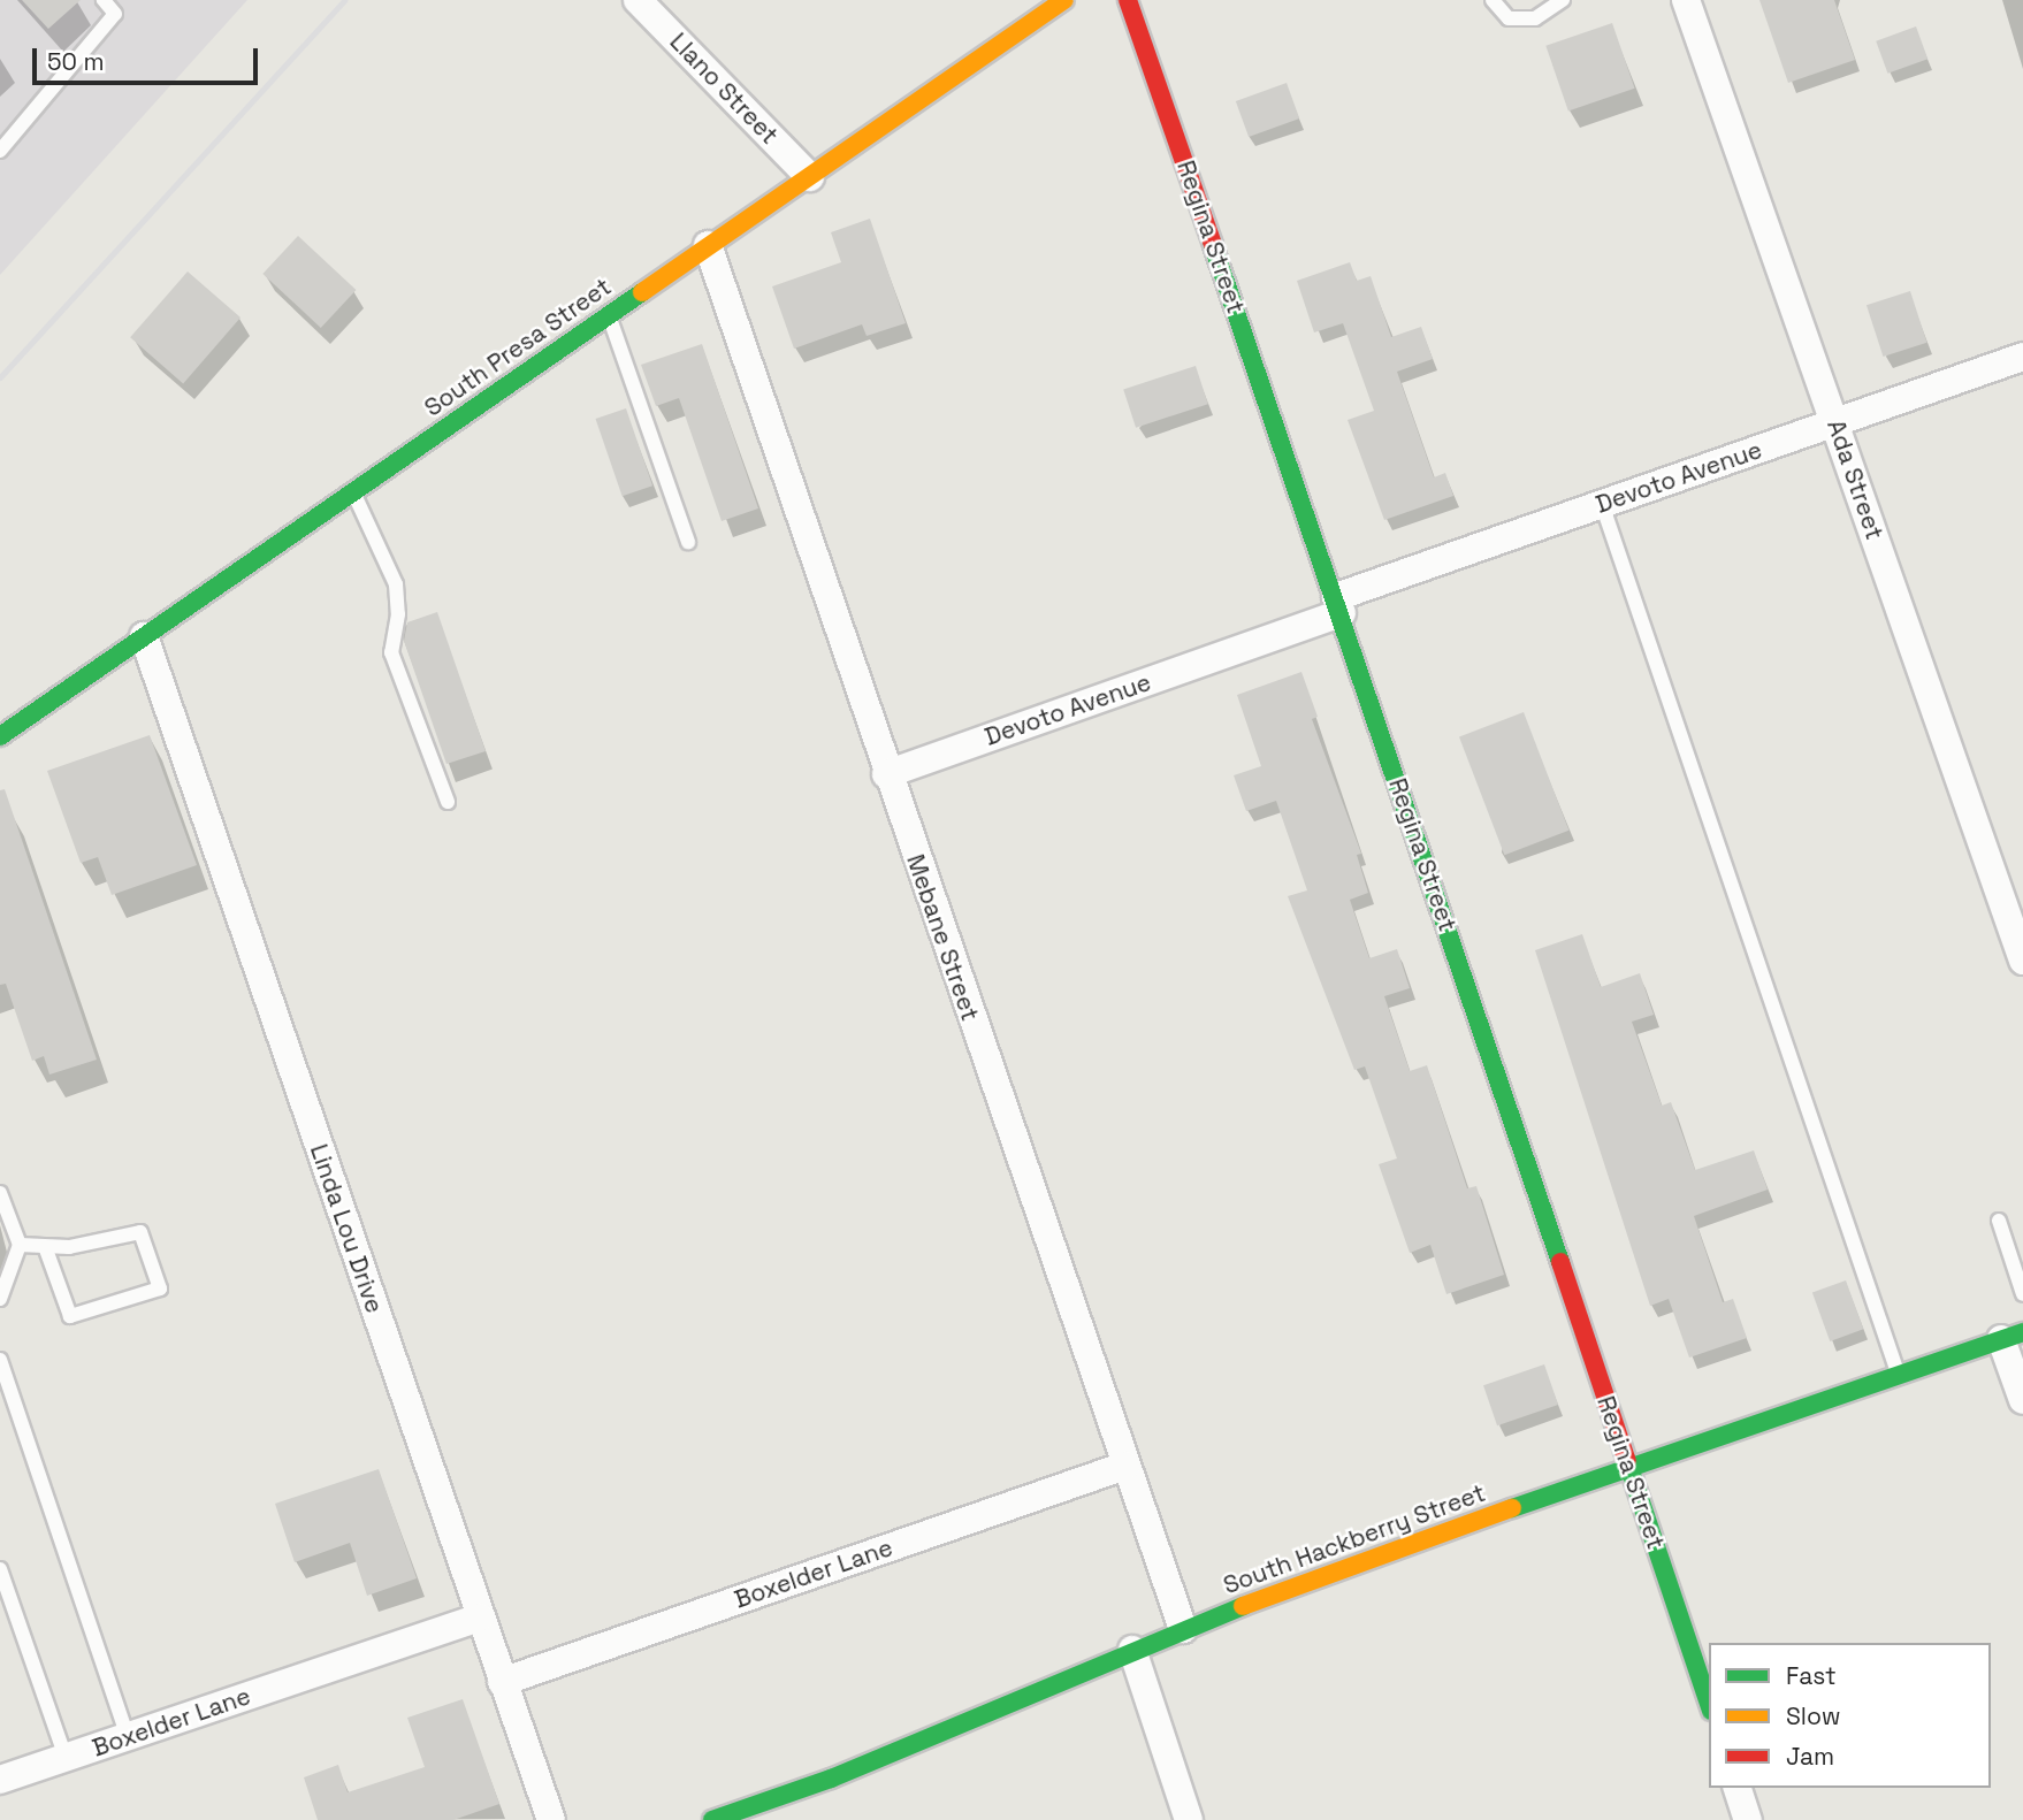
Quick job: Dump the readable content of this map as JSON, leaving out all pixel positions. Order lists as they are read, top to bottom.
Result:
{
  "streets": {
    "main road": ["Regina Street", "South Presa Street", "South Hackberry Street"],
    "street": [
      "Llano Street",
      "Devoto Avenue",
      "Ada Street",
      "Mebane Street",
      "Linda Lou Drive",
      "Boxelder Lane"
    ]
  },
  "crossings": [
    ["Llano Street", "South Presa Street"],
    ["Regina Street", "Devoto Avenue"],
    ["Regina Street", "South Hackberry Street"],
    ["South Presa Street", "Mebane Street"],
    ["South Presa Street", "Linda Lou Drive"],
    ["Devoto Avenue", "Ada Street"],
    ["Devoto Avenue", "Mebane Street"],
    ["Mebane Street", "South Hackberry Street"],
    ["Mebane Street", "Boxelder Lane"],
    ["Linda Lou Drive", "Boxelder Lane"]
  ],
  "legend": ["Fast", "Slow", "Jam"],
  "scale_bar": "50 m"
}
